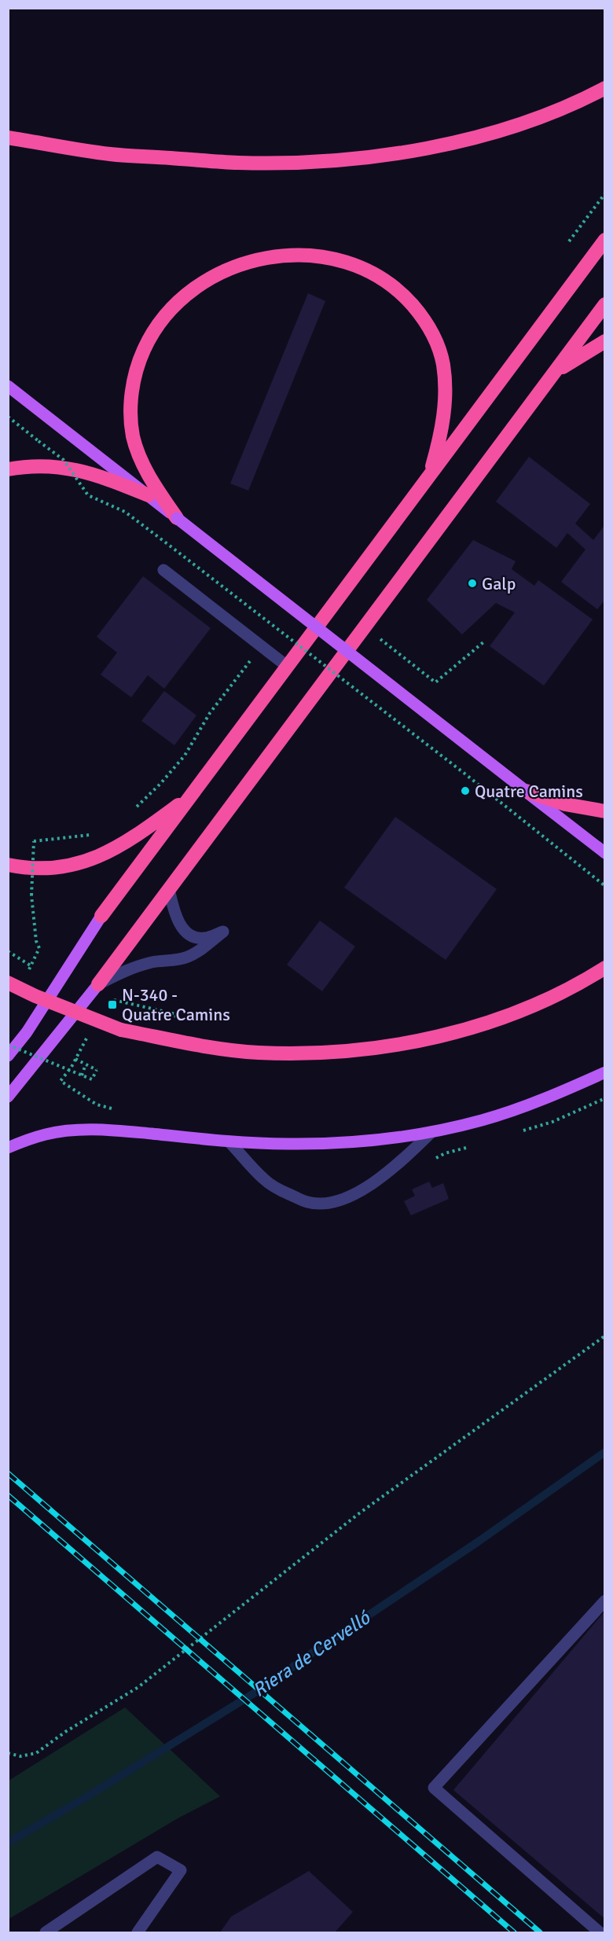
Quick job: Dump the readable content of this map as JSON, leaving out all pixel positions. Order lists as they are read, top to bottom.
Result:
{
  "water": ["Riera de Cervelló"],
  "places": {
    "other": ["Galp", "Quatre Camins"],
    "transit": ["N-340 - Quatre Camins"]
  }
}
